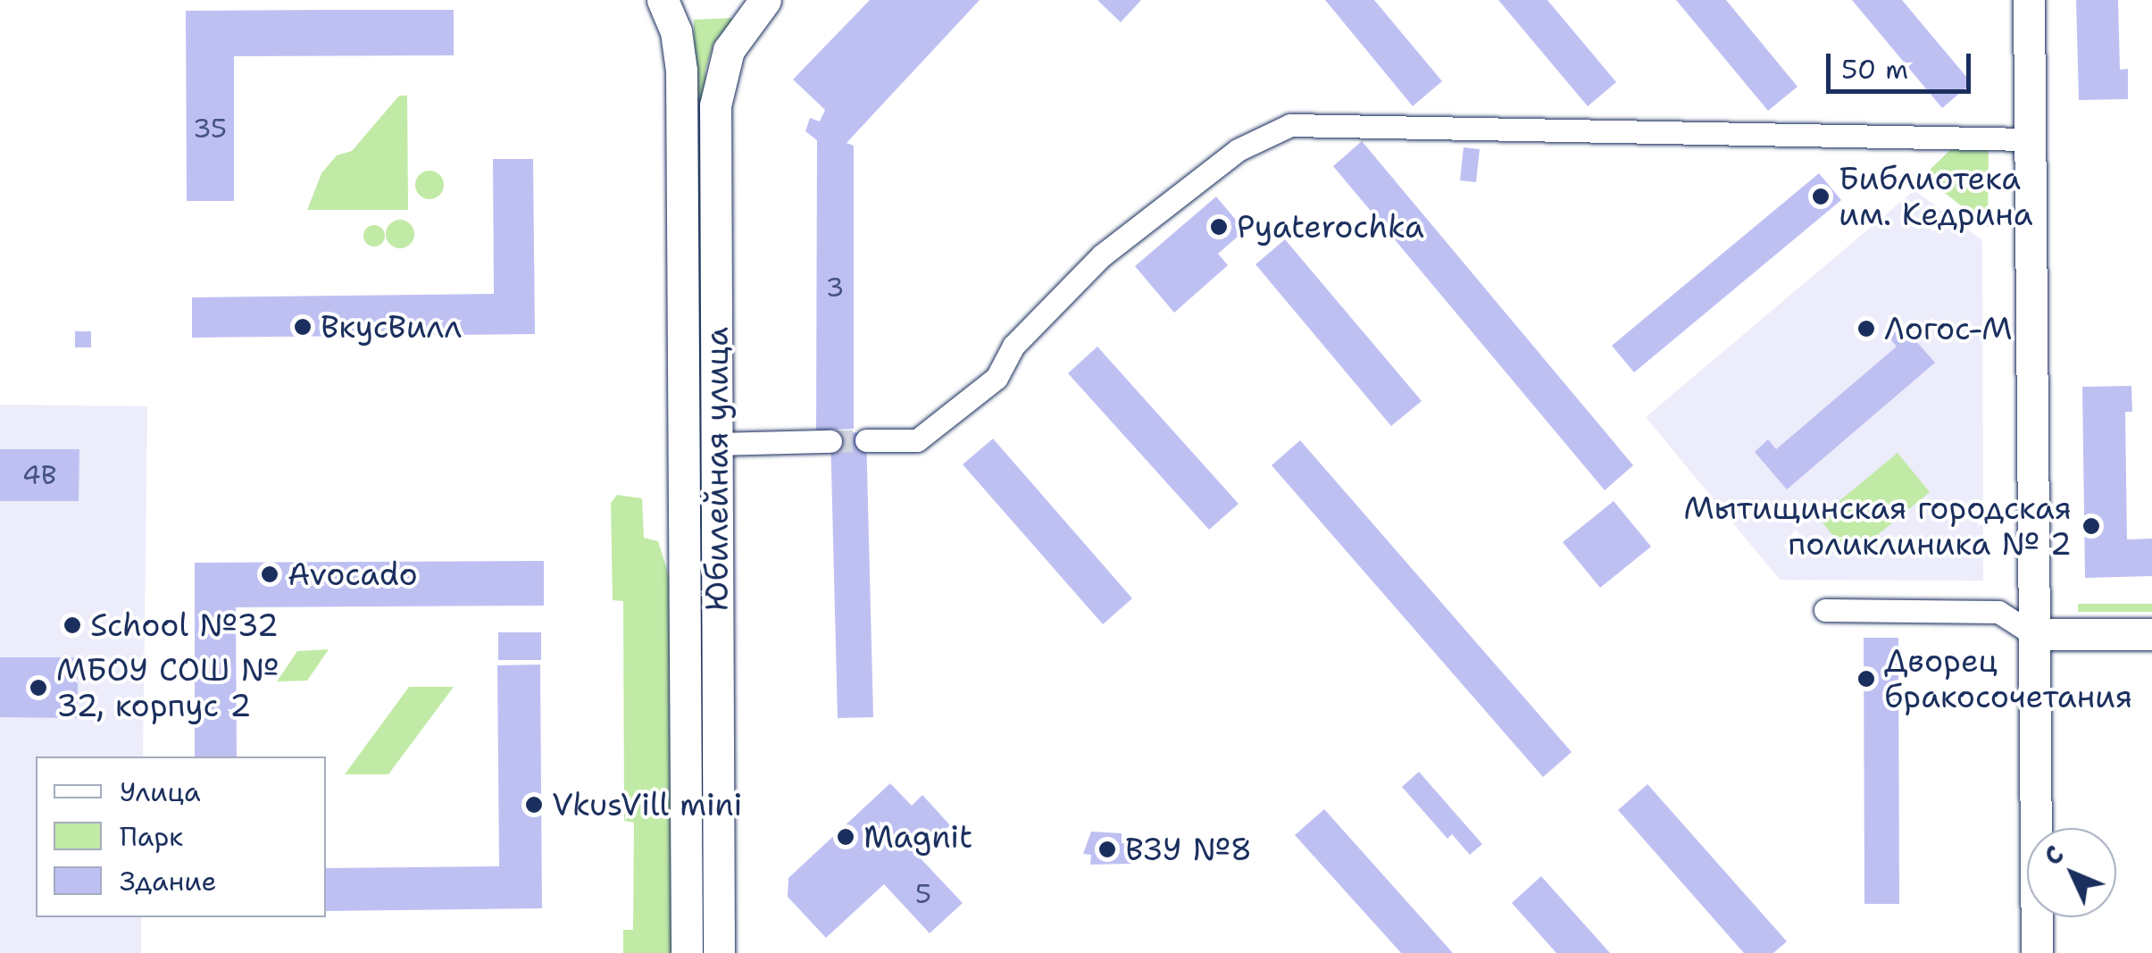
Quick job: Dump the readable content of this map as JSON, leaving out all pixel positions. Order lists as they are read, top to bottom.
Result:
{
  "streets": {
    "main road": ["Юбилейная улица"]
  },
  "places": [
    "Библиотека им. Кедрина",
    "Pyaterochka",
    "ВкусВилл",
    "Логос-М",
    "Мытищинская городская поликлиника № 2",
    "Avocado",
    "School №32",
    "Дворец бракосочетания",
    "МБОУ СОШ № 32, корпус 2",
    "VkusVill mini",
    "Magnit",
    "ВЗУ №8"
  ],
  "house_numbers": [
    "35",
    "3",
    "4В",
    "5"
  ],
  "legend": ["Улица", "Парк", "Здание"],
  "scale_bar": "50 m",
  "north": "top left"
}
